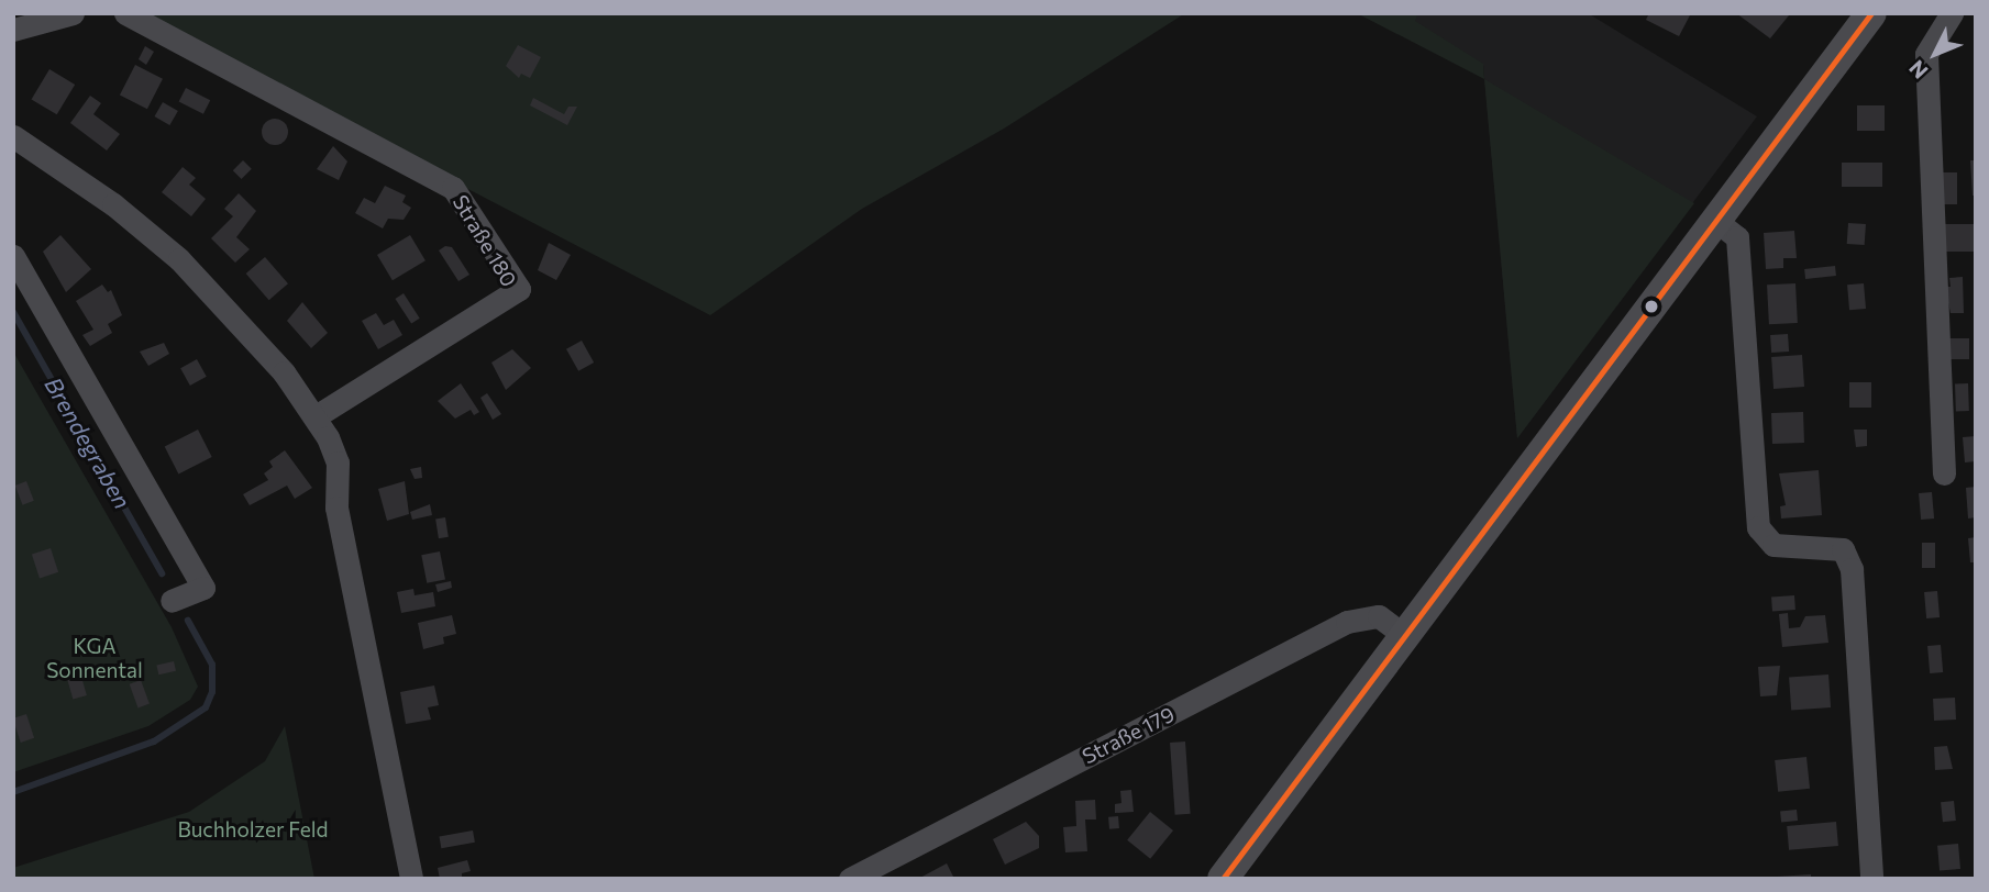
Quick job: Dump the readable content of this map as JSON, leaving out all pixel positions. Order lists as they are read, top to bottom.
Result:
{
  "streets": {
    "street": ["Straße 180", "Straße 179"]
  },
  "water": ["Brendegraben"],
  "parks": ["KGA Sonnental", "Buchholzer Feld"],
  "north": "bottom left"
}
